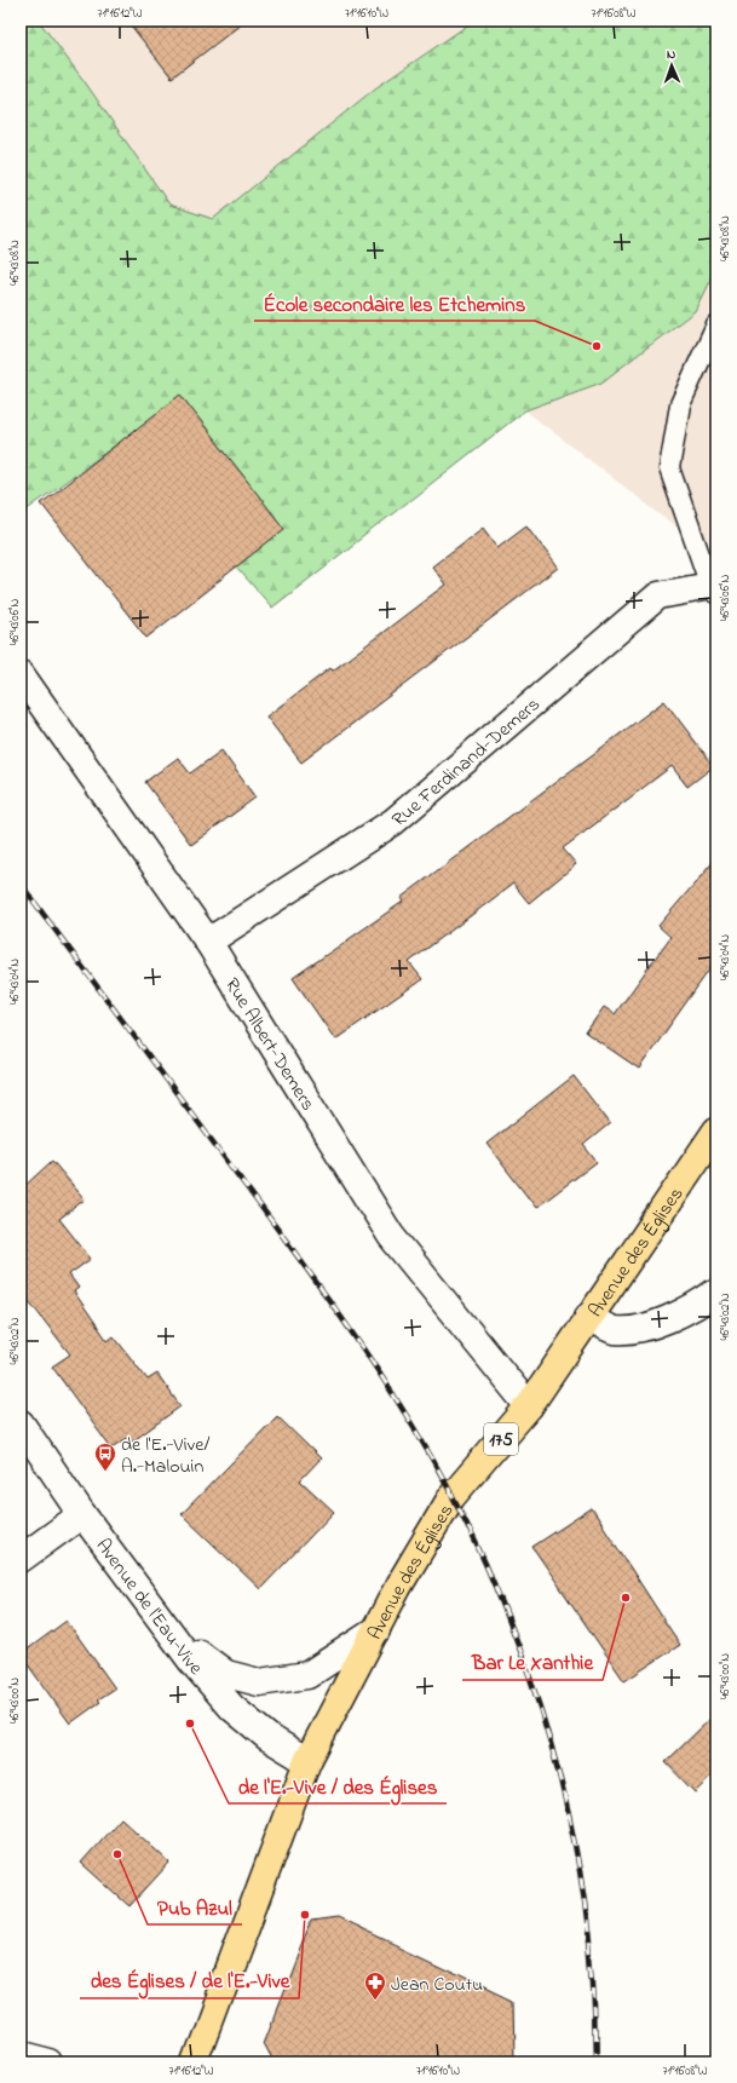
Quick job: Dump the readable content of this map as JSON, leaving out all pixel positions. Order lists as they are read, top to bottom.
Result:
{
  "streets": {
    "main road": ["Avenue des Églises", "175"],
    "street": ["Rue Ferdinand-Demers", "Rue Albert-Demers", "Avenue de l'Eau-Vive"]
  },
  "crossings": [
    ["Rue Ferdinand-Demers", "Rue Albert-Demers"],
    ["Rue Albert-Demers", "Avenue des Églises"],
    ["Avenue des Églises", "Avenue de l'Eau-Vive"]
  ],
  "places": {
    "other": [
      "École secondaire les Etchemins",
      "Bar Le Xanthie",
      "de l'E.-Vive / des Églises",
      "Pub Azul",
      "des Églises / de l'E.-Vive"
    ],
    "bus stop": ["de l'E.-Vive/ A.-Malouin"],
    "pharmacy": ["Jean Coutu"]
  },
  "north": "top",
  "coordinates": [
    "71°16'12\"W",
    "71°16'10\"W",
    "71°16'08\"W",
    "46°43'08\"N",
    "46°43'06\"N",
    "46°43'04\"N",
    "46°43'02\"N",
    "46°43'00\"N"
  ]
}
